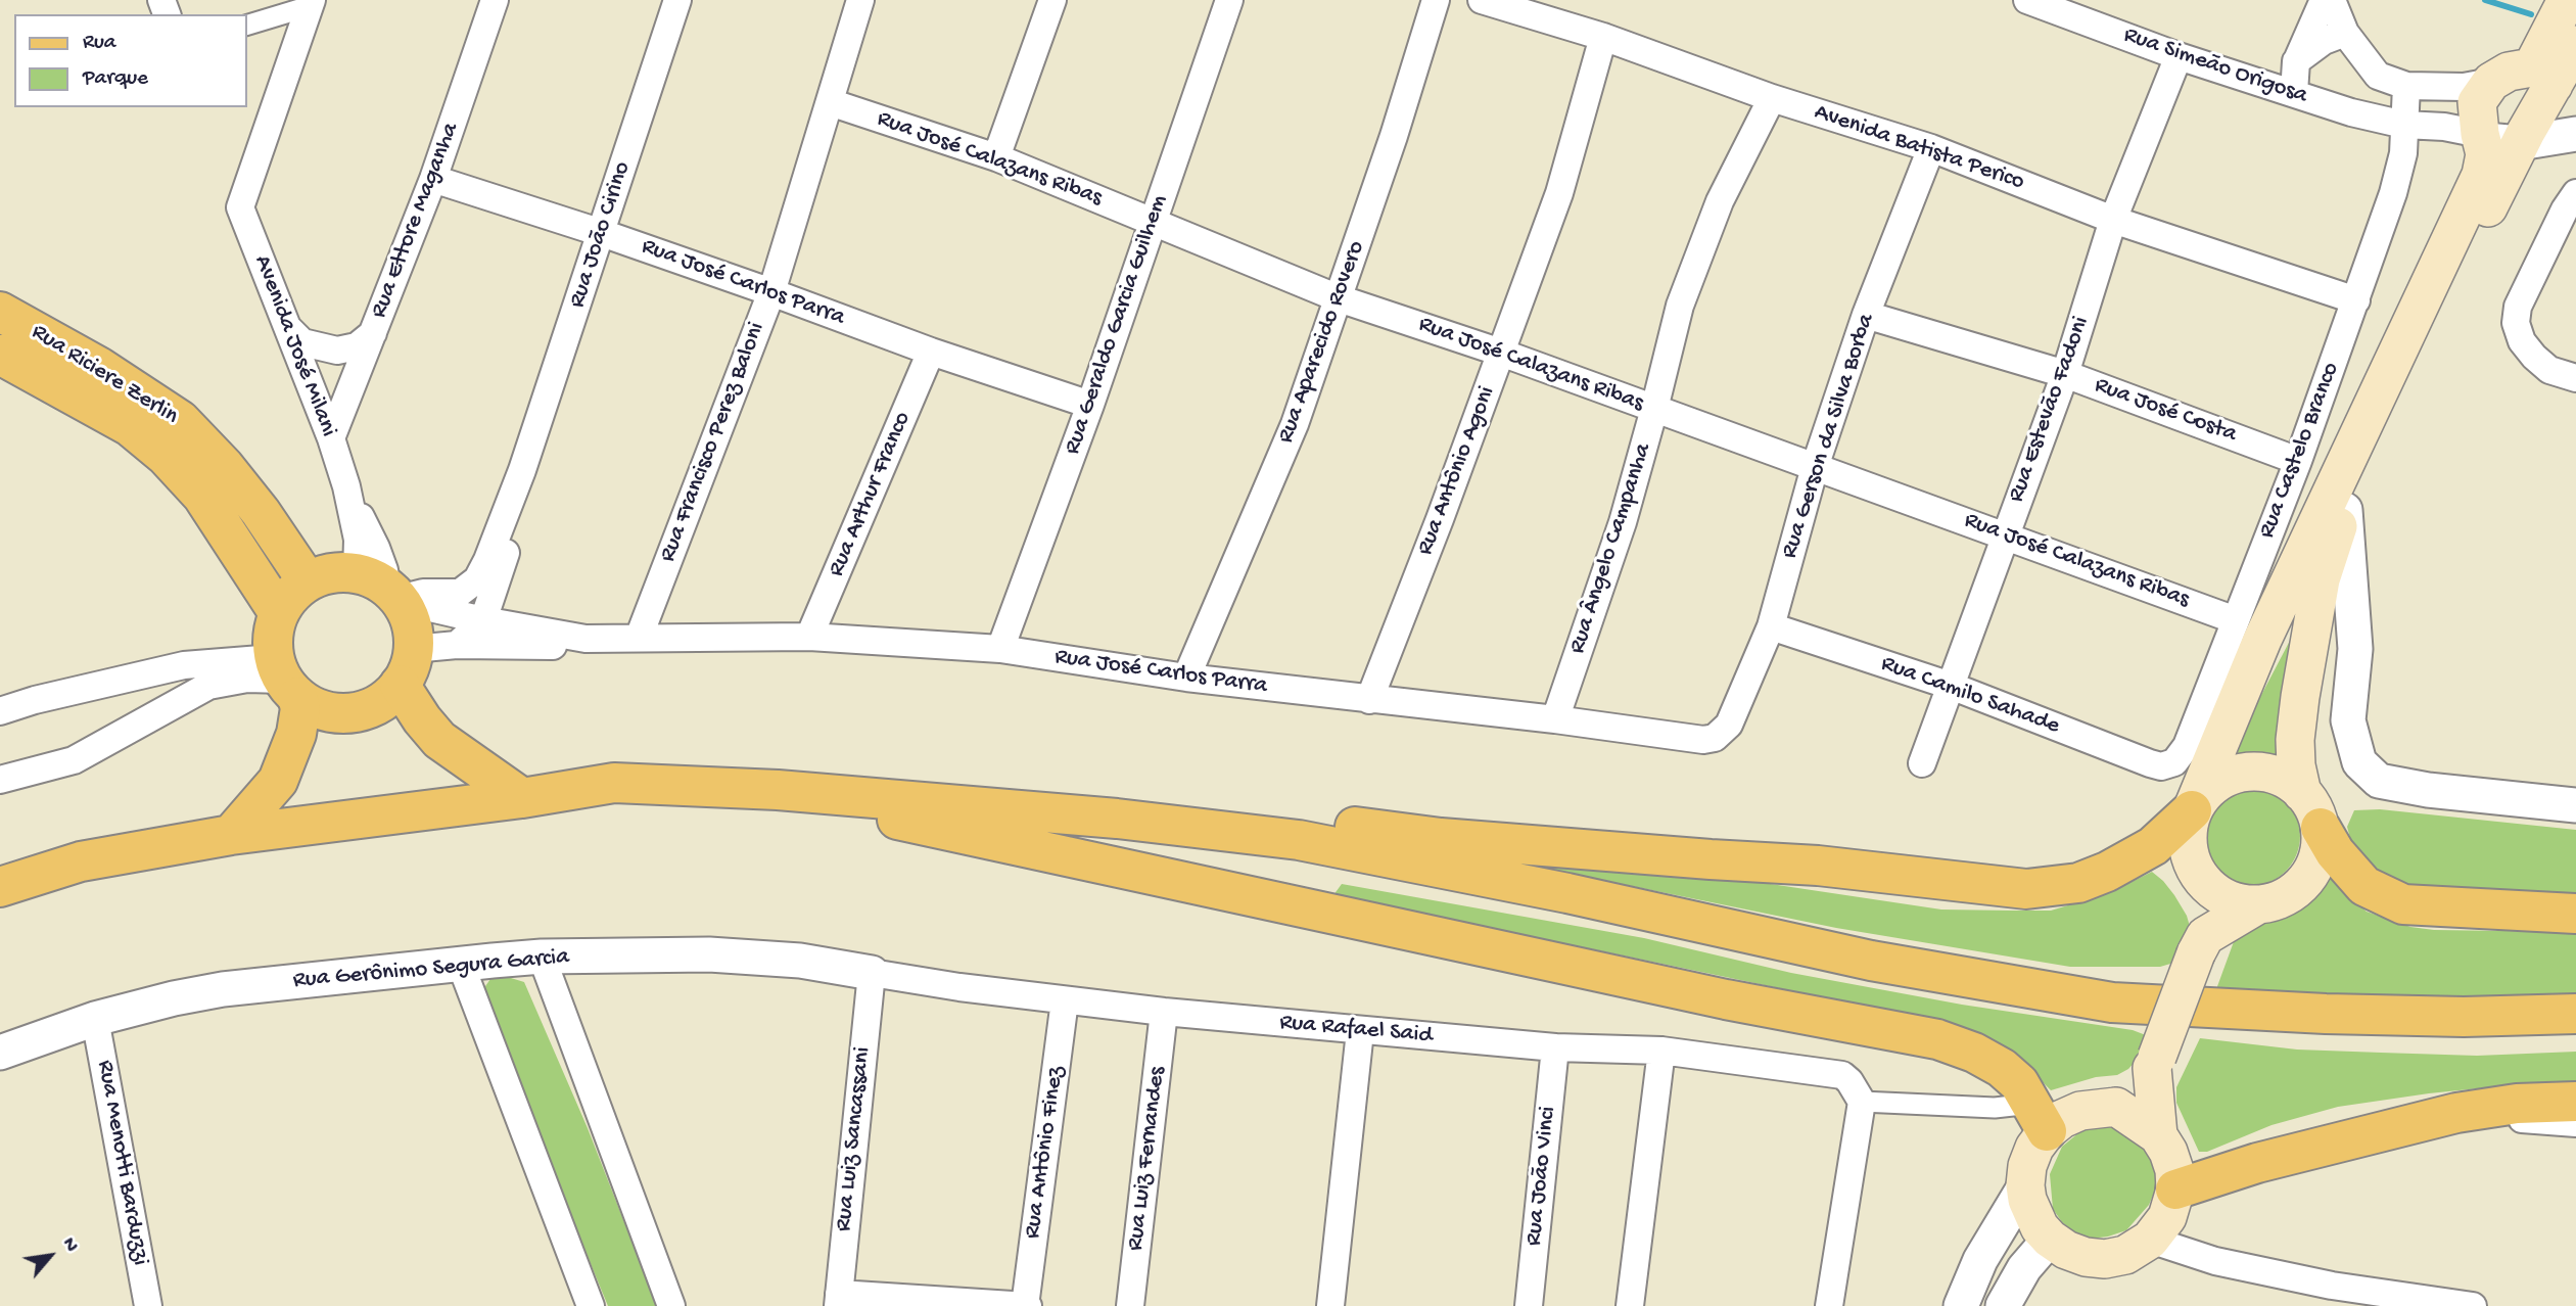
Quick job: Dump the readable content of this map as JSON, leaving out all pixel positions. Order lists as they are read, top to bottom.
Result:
{
  "streets": {
    "main road": ["Rua Riciere Zerlin"],
    "street": [
      "Rua Simeão Origosa",
      "Avenida Batista Perico",
      "Rua José Calazans Ribas",
      "Rua Ettore Maganha",
      "Rua João Cirino",
      "Rua José Carlos Parra",
      "Rua Geraldo Garcia Guilhem",
      "Rua Aparecido Rovero",
      "Avenida José Milani",
      "Rua Estevão Fadoni",
      "Rua José Costa",
      "Rua Gerson da Silva Borba",
      "Rua Francisco Perez Baloni",
      "Rua Castelo Branco",
      "Rua Antônio Agoni",
      "Rua Arthur Franco",
      "Rua Ângelo Campanha",
      "Rua Camilo Sahade",
      "Rua Gerônimo Segura Garcia",
      "Rua Rafael Said",
      "Rua Luiz Sancassani",
      "Rua Antônio Finez",
      "Rua Luiz Fernandes",
      "Rua Menotti Barduzzi",
      "Rua João Vinci"
    ]
  },
  "crossings": [
    ["Rua Simeão Origosa", "Rua Estevão Fadoni"],
    ["Rua Simeão Origosa", "Rua Castelo Branco"],
    ["Avenida Batista Perico", "Rua Estevão Fadoni"],
    ["Avenida Batista Perico", "Rua Gerson da Silva Borba"],
    ["Avenida Batista Perico", "Rua Castelo Branco"],
    ["Avenida Batista Perico", "Rua Antônio Agoni"],
    ["Avenida Batista Perico", "Rua Ângelo Campanha"],
    ["Rua José Calazans Ribas", "Rua Geraldo Garcia Guilhem"],
    ["Rua José Calazans Ribas", "Rua Aparecido Rovero"],
    ["Rua José Calazans Ribas", "Rua Estevão Fadoni"],
    ["Rua José Calazans Ribas", "Rua Gerson da Silva Borba"],
    ["Rua José Calazans Ribas", "Rua Francisco Perez Baloni"],
    ["Rua José Calazans Ribas", "Rua Castelo Branco"],
    ["Rua José Calazans Ribas", "Rua Antônio Agoni"],
    ["Rua José Calazans Ribas", "Rua Ângelo Campanha"],
    ["Rua Ettore Maganha", "Rua José Carlos Parra"],
    ["Rua Ettore Maganha", "Avenida José Milani"],
    ["Rua João Cirino", "Rua José Carlos Parra"],
    ["Rua José Carlos Parra", "Rua Geraldo Garcia Guilhem"],
    ["Rua José Carlos Parra", "Rua Aparecido Rovero"],
    ["Rua José Carlos Parra", "Avenida José Milani"],
    ["Rua José Carlos Parra", "Rua Riciere Zerlin"],
    ["Rua José Carlos Parra", "Rua Gerson da Silva Borba"],
    ["Rua José Carlos Parra", "Rua Francisco Perez Baloni"],
    ["Rua José Carlos Parra", "Rua Antônio Agoni"],
    ["Rua José Carlos Parra", "Rua Arthur Franco"],
    ["Rua José Carlos Parra", "Rua Ângelo Campanha"],
    ["Avenida José Milani", "Rua Riciere Zerlin"],
    ["Rua Estevão Fadoni", "Rua José Costa"],
    ["Rua Estevão Fadoni", "Rua Camilo Sahade"],
    ["Rua José Costa", "Rua Gerson da Silva Borba"],
    ["Rua José Costa", "Rua Castelo Branco"],
    ["Rua Gerson da Silva Borba", "Rua Camilo Sahade"],
    ["Rua Castelo Branco", "Rua Camilo Sahade"],
    ["Rua Gerônimo Segura Garcia", "Rua Rafael Said"],
    ["Rua Gerônimo Segura Garcia", "Rua Luiz Sancassani"],
    ["Rua Gerônimo Segura Garcia", "Rua Menotti Barduzzi"],
    ["Rua Rafael Said", "Rua Luiz Sancassani"],
    ["Rua Rafael Said", "Rua Antônio Finez"],
    ["Rua Rafael Said", "Rua Luiz Fernandes"],
    ["Rua Rafael Said", "Rua João Vinci"]
  ],
  "legend": ["Rua", "Parque"],
  "north": "top right"
}
